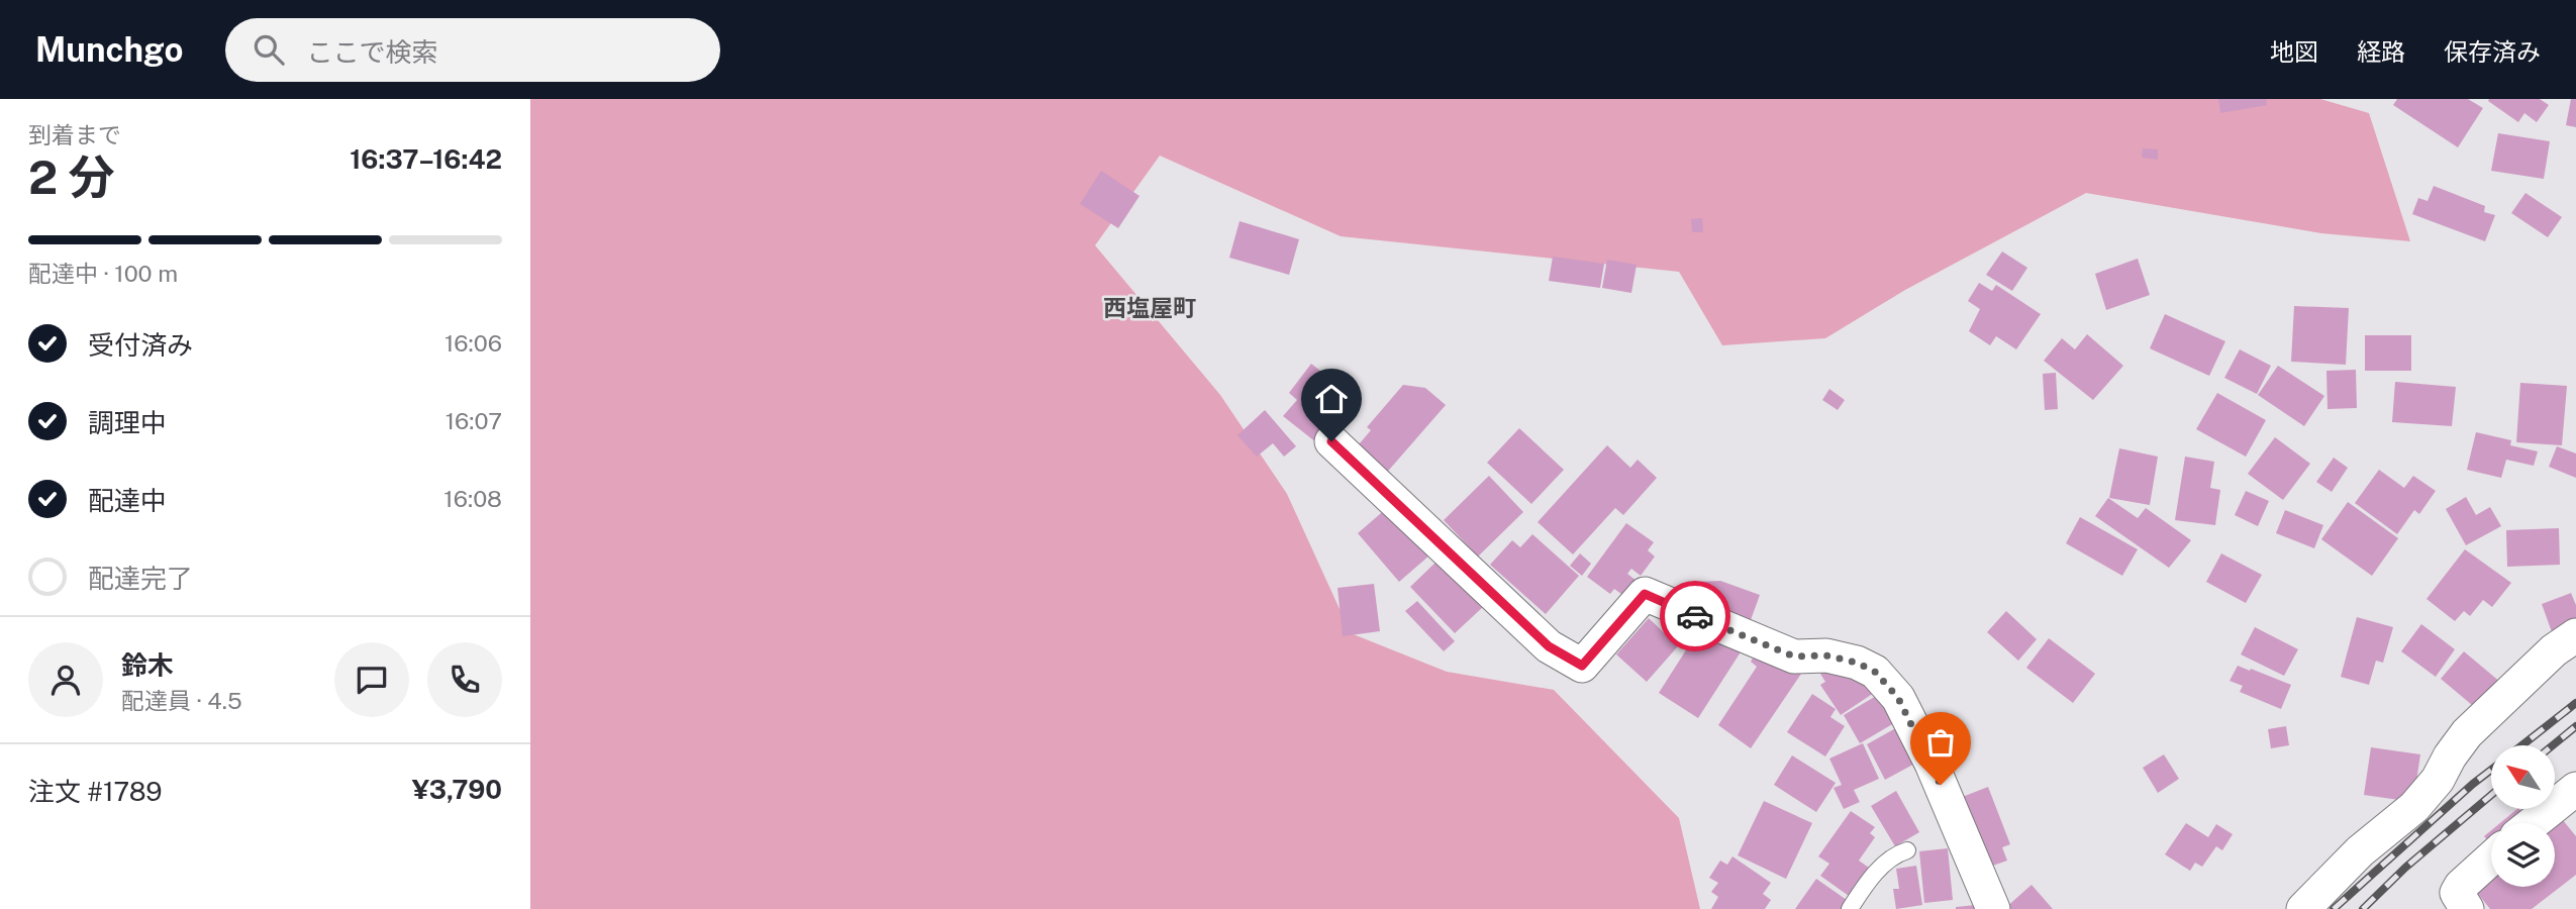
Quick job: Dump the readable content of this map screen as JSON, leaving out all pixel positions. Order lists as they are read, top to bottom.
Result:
{
  "districts": ["西塩屋町"],
  "north": "top left",
  "page": {
    "header": "Munchgo",
    "search": "ここで検索",
    "nav": ["地図", "経路", "保存済み"],
    "heading": ["2 分", "到着まで", "16:37–16:42"],
    "panel": [
      "鈴木",
      "配達員 · 4.5",
      "注文 #1789",
      "¥3,790"
    ],
    "bar": "配達中 · 100 m",
    "list": [
      ["受付済み", "16:06"],
      ["調理中", "16:07"],
      ["配達中", "16:08"],
      "配達完了"
    ]
  }
}
